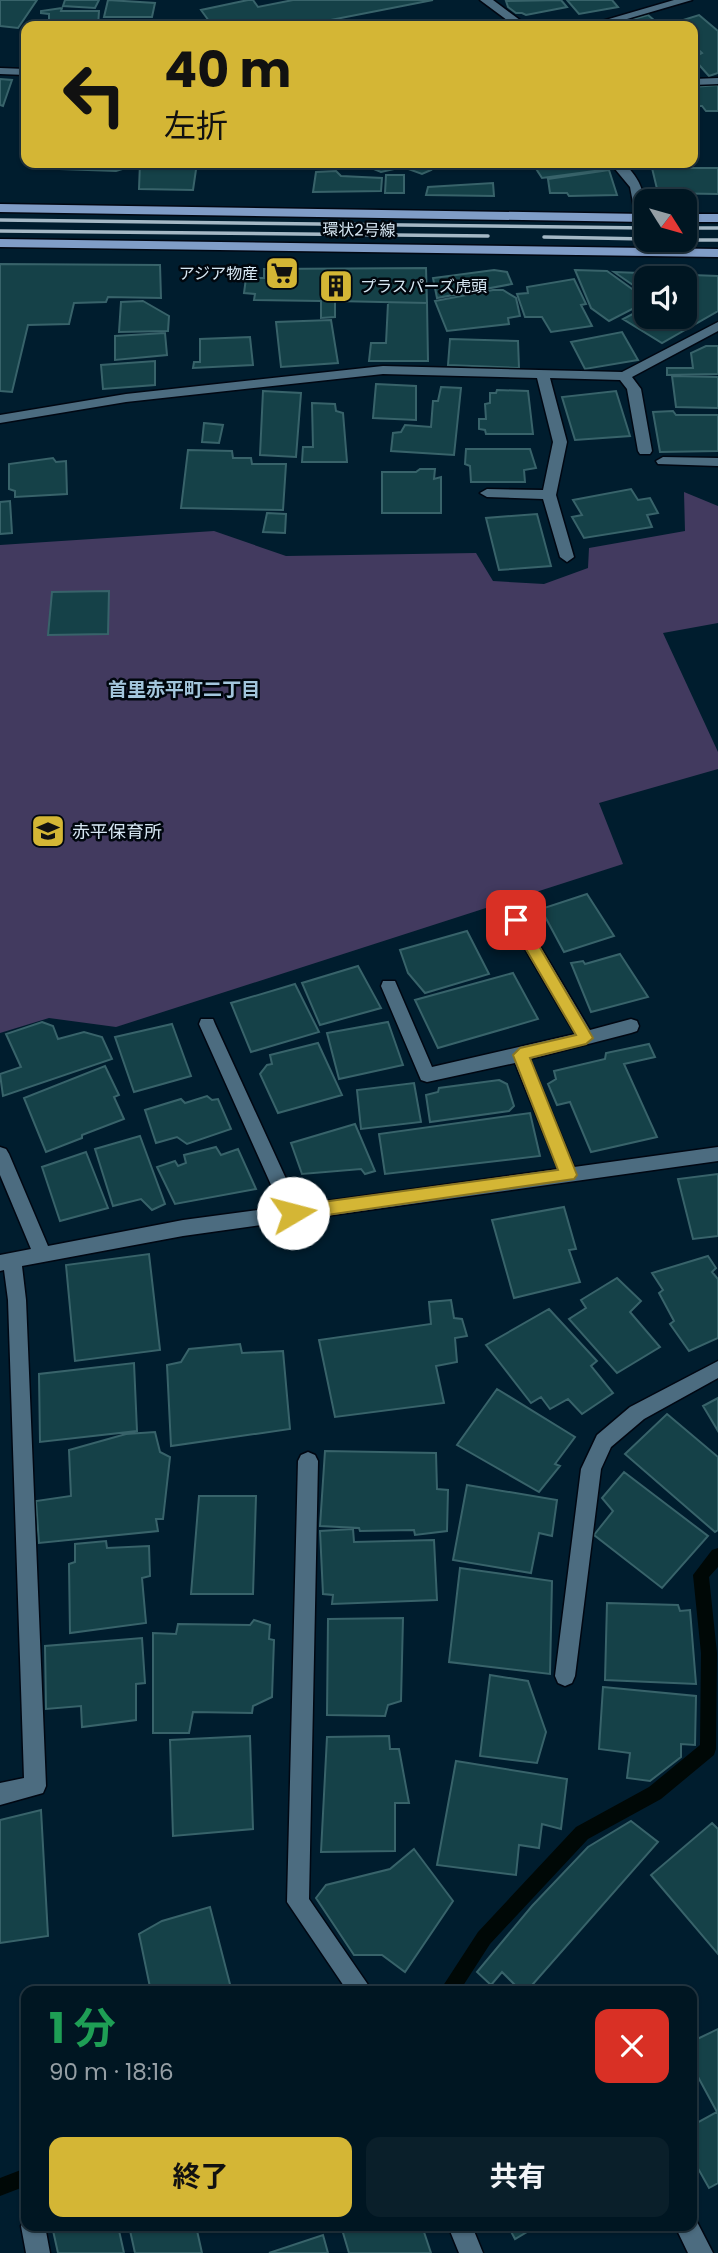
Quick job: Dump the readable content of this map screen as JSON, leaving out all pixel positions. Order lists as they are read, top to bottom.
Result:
{
  "streets": {
    "main road": ["環状2号線"]
  },
  "districts": ["首里赤平町二丁目"],
  "places": {
    "supermarket": ["アジア物産"],
    "building": ["プラスパーズ虎頭"],
    "school or university": ["赤平保育所"]
  },
  "north": "bottom right",
  "page": {
    "turn": ["40 m", "左折"],
    "heading": ["1 分", "90 m · 18:16"],
    "buttons": ["終了", "共有"]
  }
}
